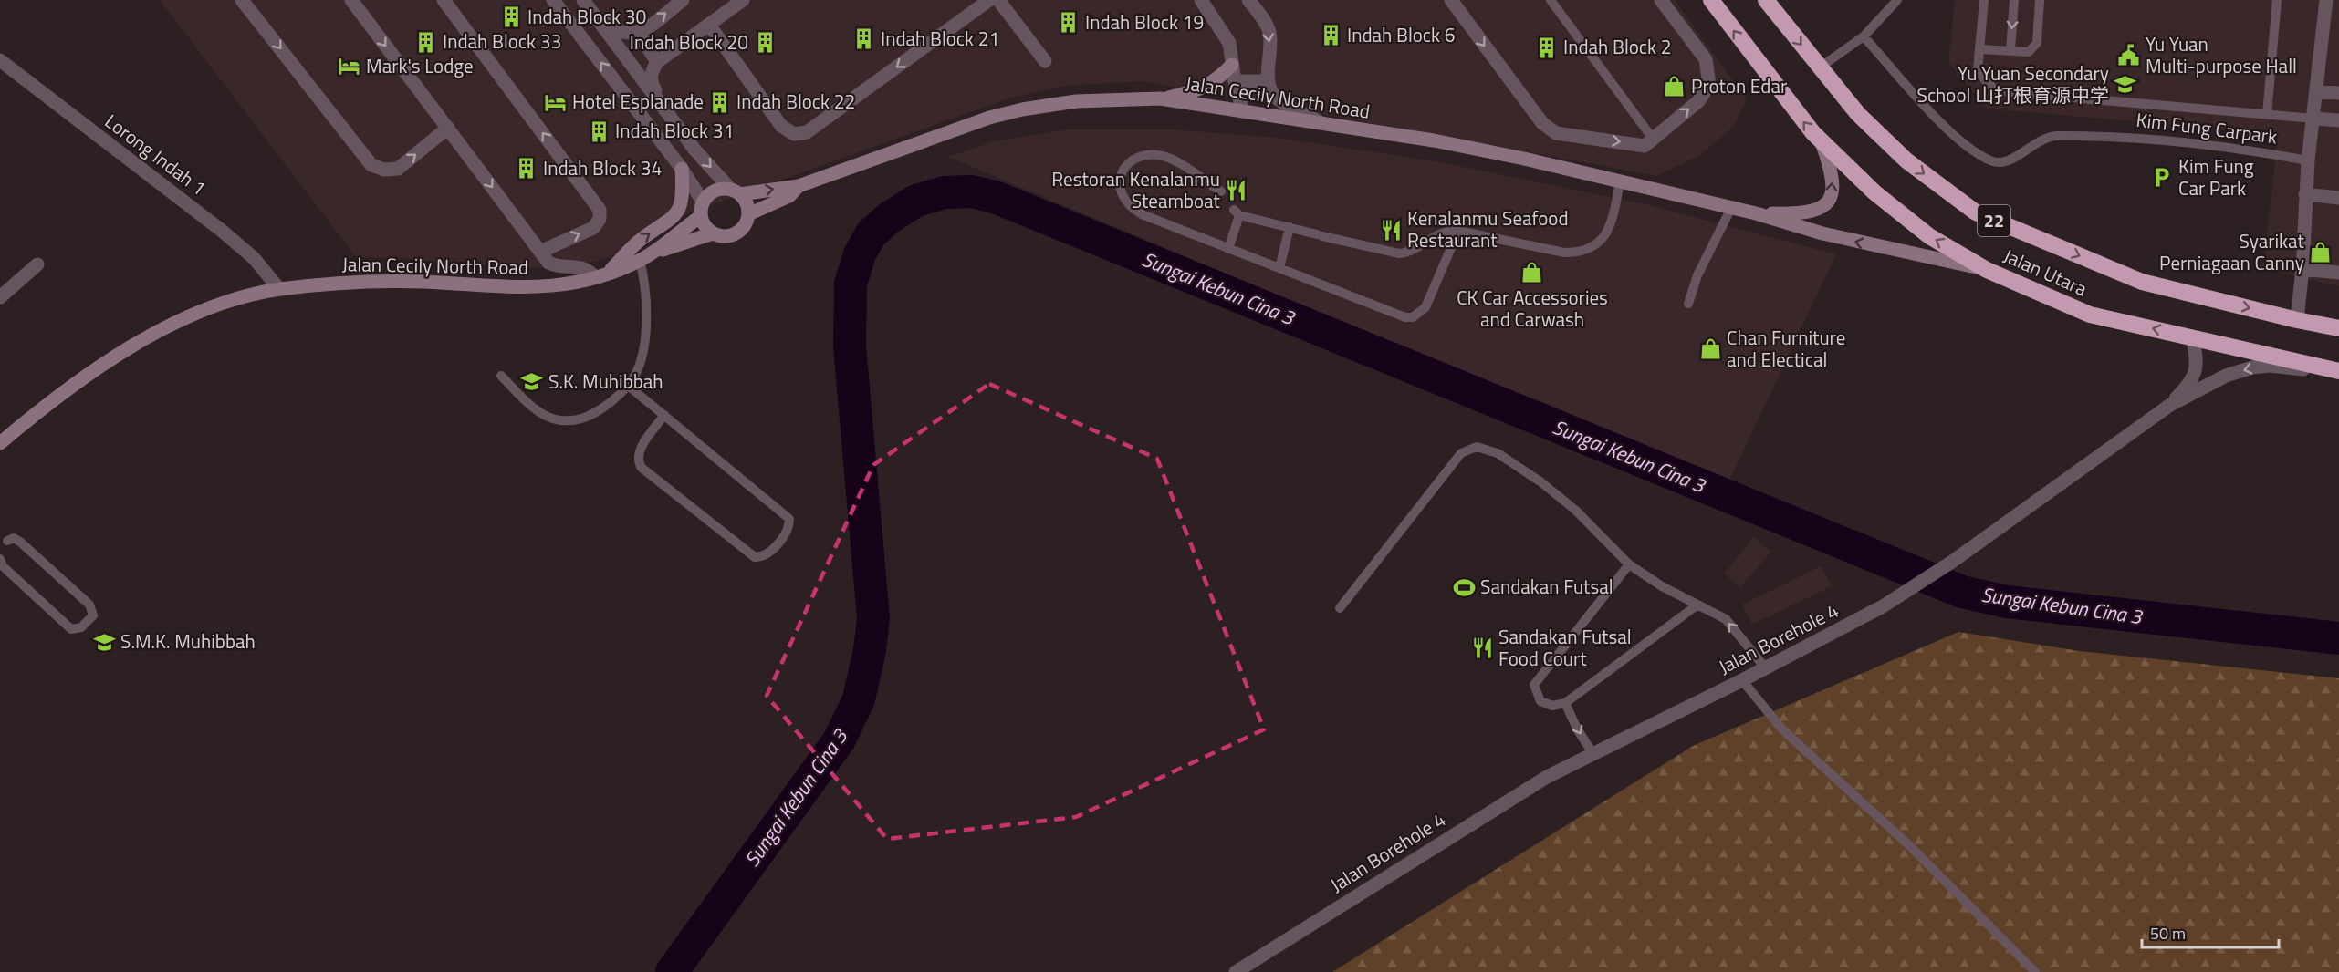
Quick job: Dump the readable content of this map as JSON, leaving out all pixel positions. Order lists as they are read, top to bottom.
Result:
{
  "streets": {
    "highway": ["22", "Jalan Utara"],
    "main road": ["Jalan Cecily North Road"],
    "street": ["Lorong Indah 1", "Jalan Borehole 4"],
    "lane": ["Kim Fung Carpark"]
  },
  "crossings": [
    ["Jalan Cecily North Road", "Lorong Indah 1"],
    ["Jalan Cecily North Road", "Jalan Utara"],
    ["Jalan Utara", "Jalan Borehole 4"]
  ],
  "water": ["Sungai Kebun Cina 3"],
  "places": {
    "building": [
      "Indah Block 30",
      "Indah Block 19",
      "Indah Block 6",
      "Indah Block 21",
      "Indah Block 33",
      "Indah Block 20",
      "Indah Block 2",
      "Indah Block 22",
      "Indah Block 31",
      "Indah Block 34"
    ],
    "public building": ["Yu Yuan Multi-purpose Hall"],
    "hotel": ["Mark's Lodge", "Hotel Esplanade"],
    "school or university": ["Yu Yuan Secondary School 山打根育源中学", "S.K. Muhibbah", "S.M.K. Muhibbah"],
    "shop": [
      "Proton Edar",
      "Syarikat Perniagaan Canny",
      "CK Car Accessories and Carwash",
      "Chan Furniture and Electical"
    ],
    "parking": ["Kim Fung Car Park"],
    "restaurant": ["Restoran Kenalanmu Steamboat", "Kenalanmu Seafood Restaurant", "Sandakan Futsal Food Court"],
    "sports": ["Sandakan Futsal"]
  },
  "scale_bar": "50 m"
}
